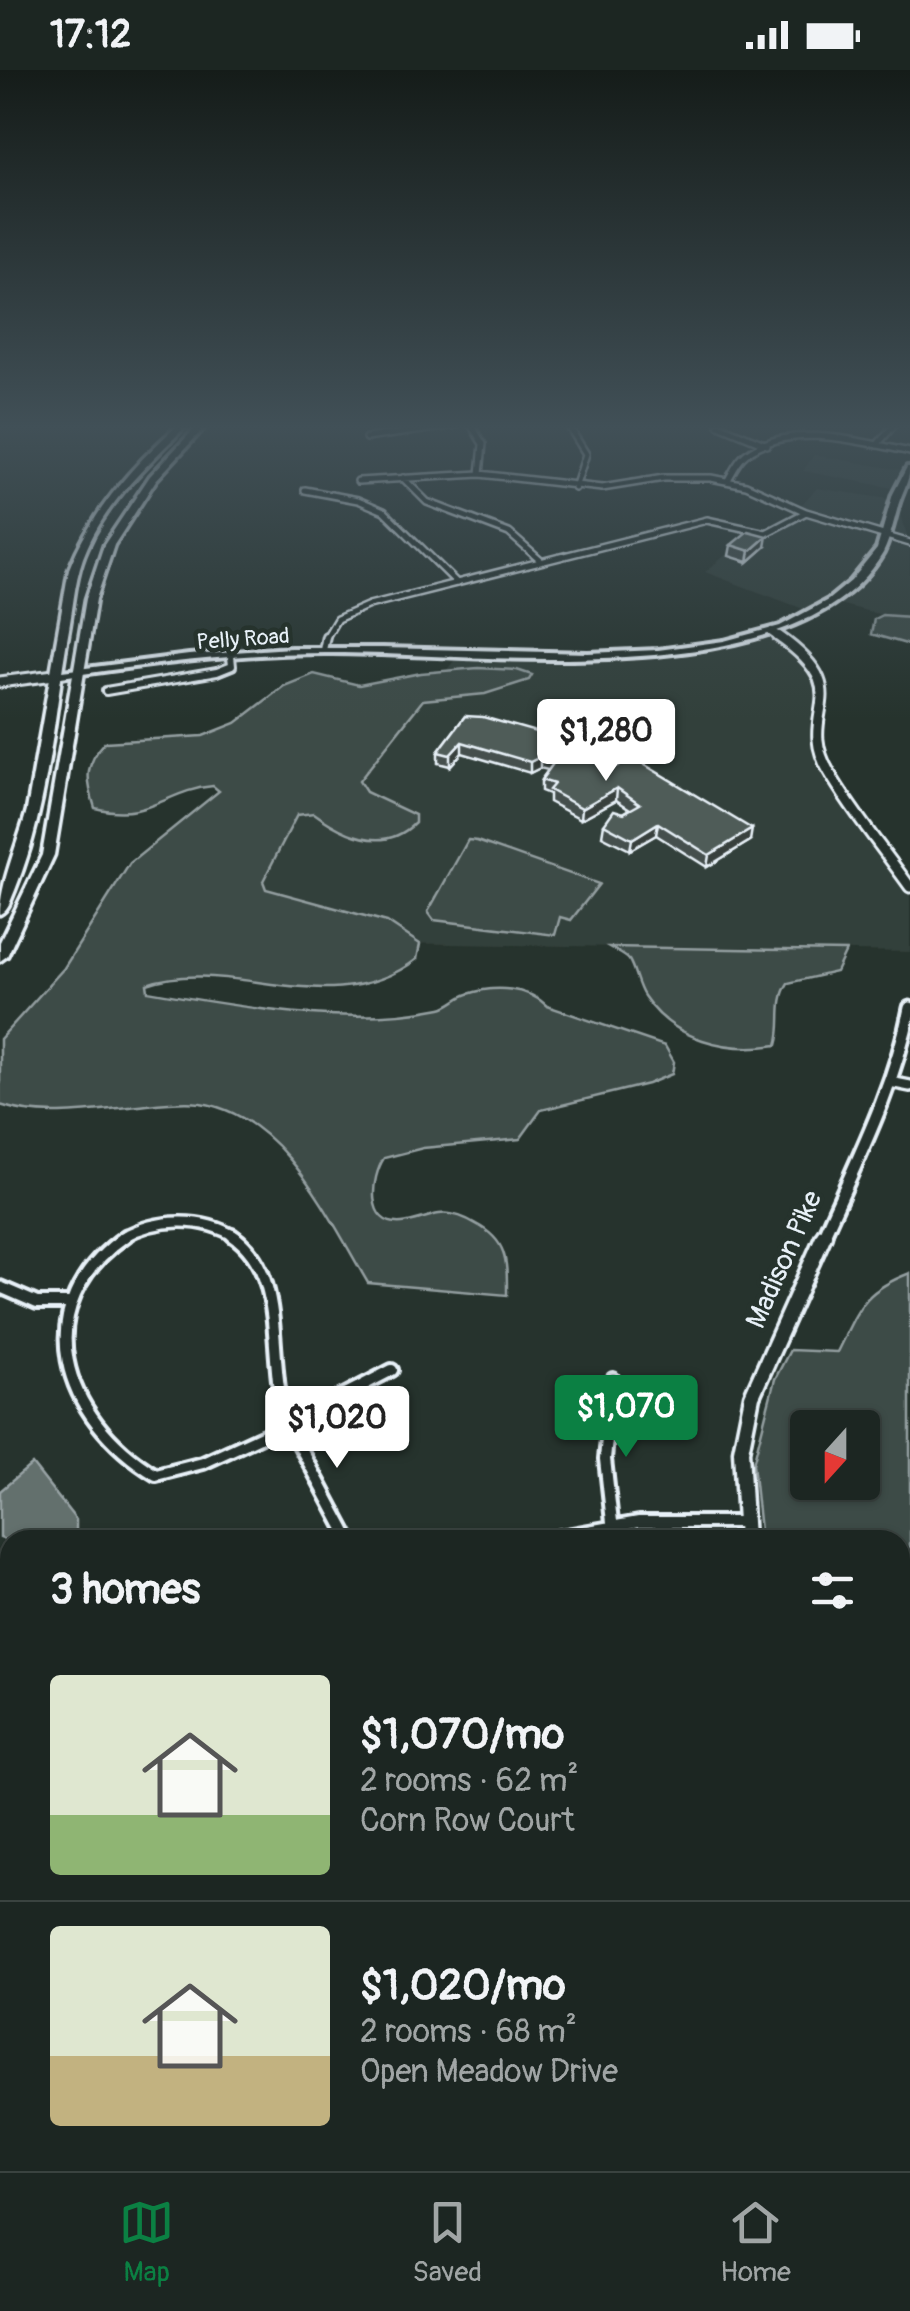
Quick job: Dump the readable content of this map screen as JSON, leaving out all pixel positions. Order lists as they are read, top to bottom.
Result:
{
  "streets": {
    "main road": ["Pelly Road"],
    "street": ["Madison Pike"]
  },
  "north": "bottom",
  "page": {
    "status": "17:12",
    "price": ["$1,280", "$1,070", "$1,020"],
    "heading": "3 homes",
    "list": [
      {
        "name": "$1,070/mo",
        "note": "2 rooms · 62 m² · Corn Row Court"
      },
      {
        "name": "$1,020/mo",
        "note": "2 rooms · 68 m² · Open Meadow Drive"
      }
    ],
    "tabs": ["Map", "Saved", "Home"]
  }
}
